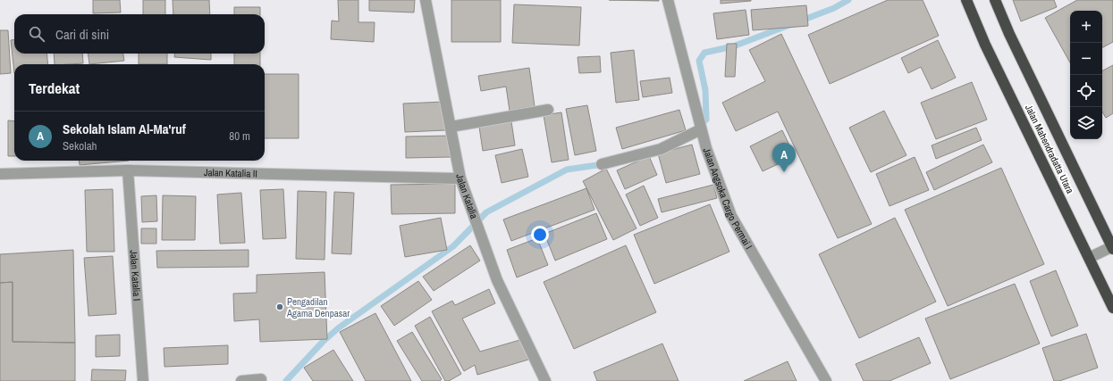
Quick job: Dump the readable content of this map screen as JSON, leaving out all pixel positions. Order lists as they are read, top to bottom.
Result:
{
  "streets": {
    "highway": ["Jalan Mahendradatta Utara"],
    "street": [
      "Jalan Katalia II",
      "Jalan Katalia",
      "Jalan Angsoka Cargo Permai I",
      "Jalan Katalia I"
    ]
  },
  "crossings": [
    ["Jalan Katalia II", "Jalan Katalia"],
    ["Jalan Katalia II", "Jalan Katalia I"]
  ],
  "places": ["Pengadilan Agama Denpasar"],
  "page": {
    "map_buttons": ["+", "−"],
    "search": "Cari di sini",
    "heading": "Terdekat",
    "list": [
      {
        "mark": "A",
        "name": "Sekolah Islam Al-Ma'ruf",
        "note": "Sekolah",
        "value": "80 m"
      }
    ],
    "pins": "A"
  }
}
